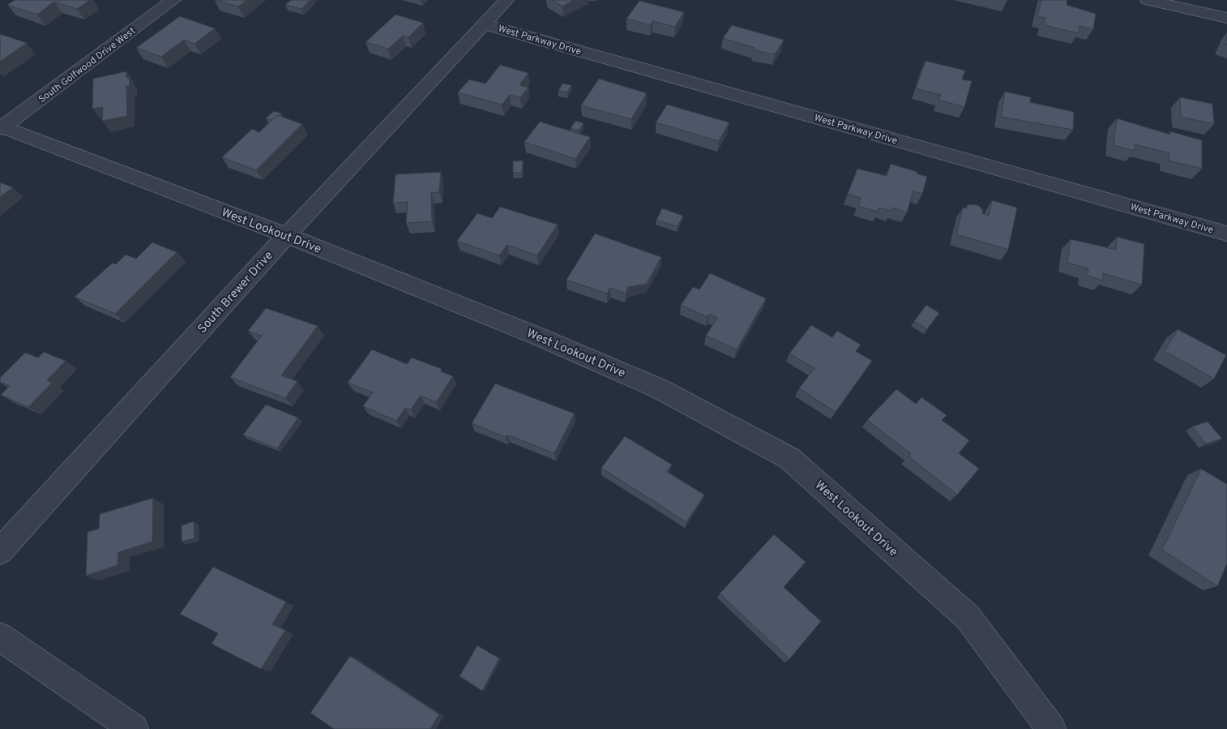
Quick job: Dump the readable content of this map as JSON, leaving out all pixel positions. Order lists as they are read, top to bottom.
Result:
{
  "streets": {
    "street": [
      "West Parkway Drive",
      "South Golfwood Drive West",
      "West Lookout Drive",
      "South Brewer Drive"
    ]
  },
  "crossings": [
    ["West Parkway Drive", "South Brewer Drive"],
    ["South Golfwood Drive West", "West Lookout Drive"],
    ["West Lookout Drive", "South Brewer Drive"]
  ]
}
